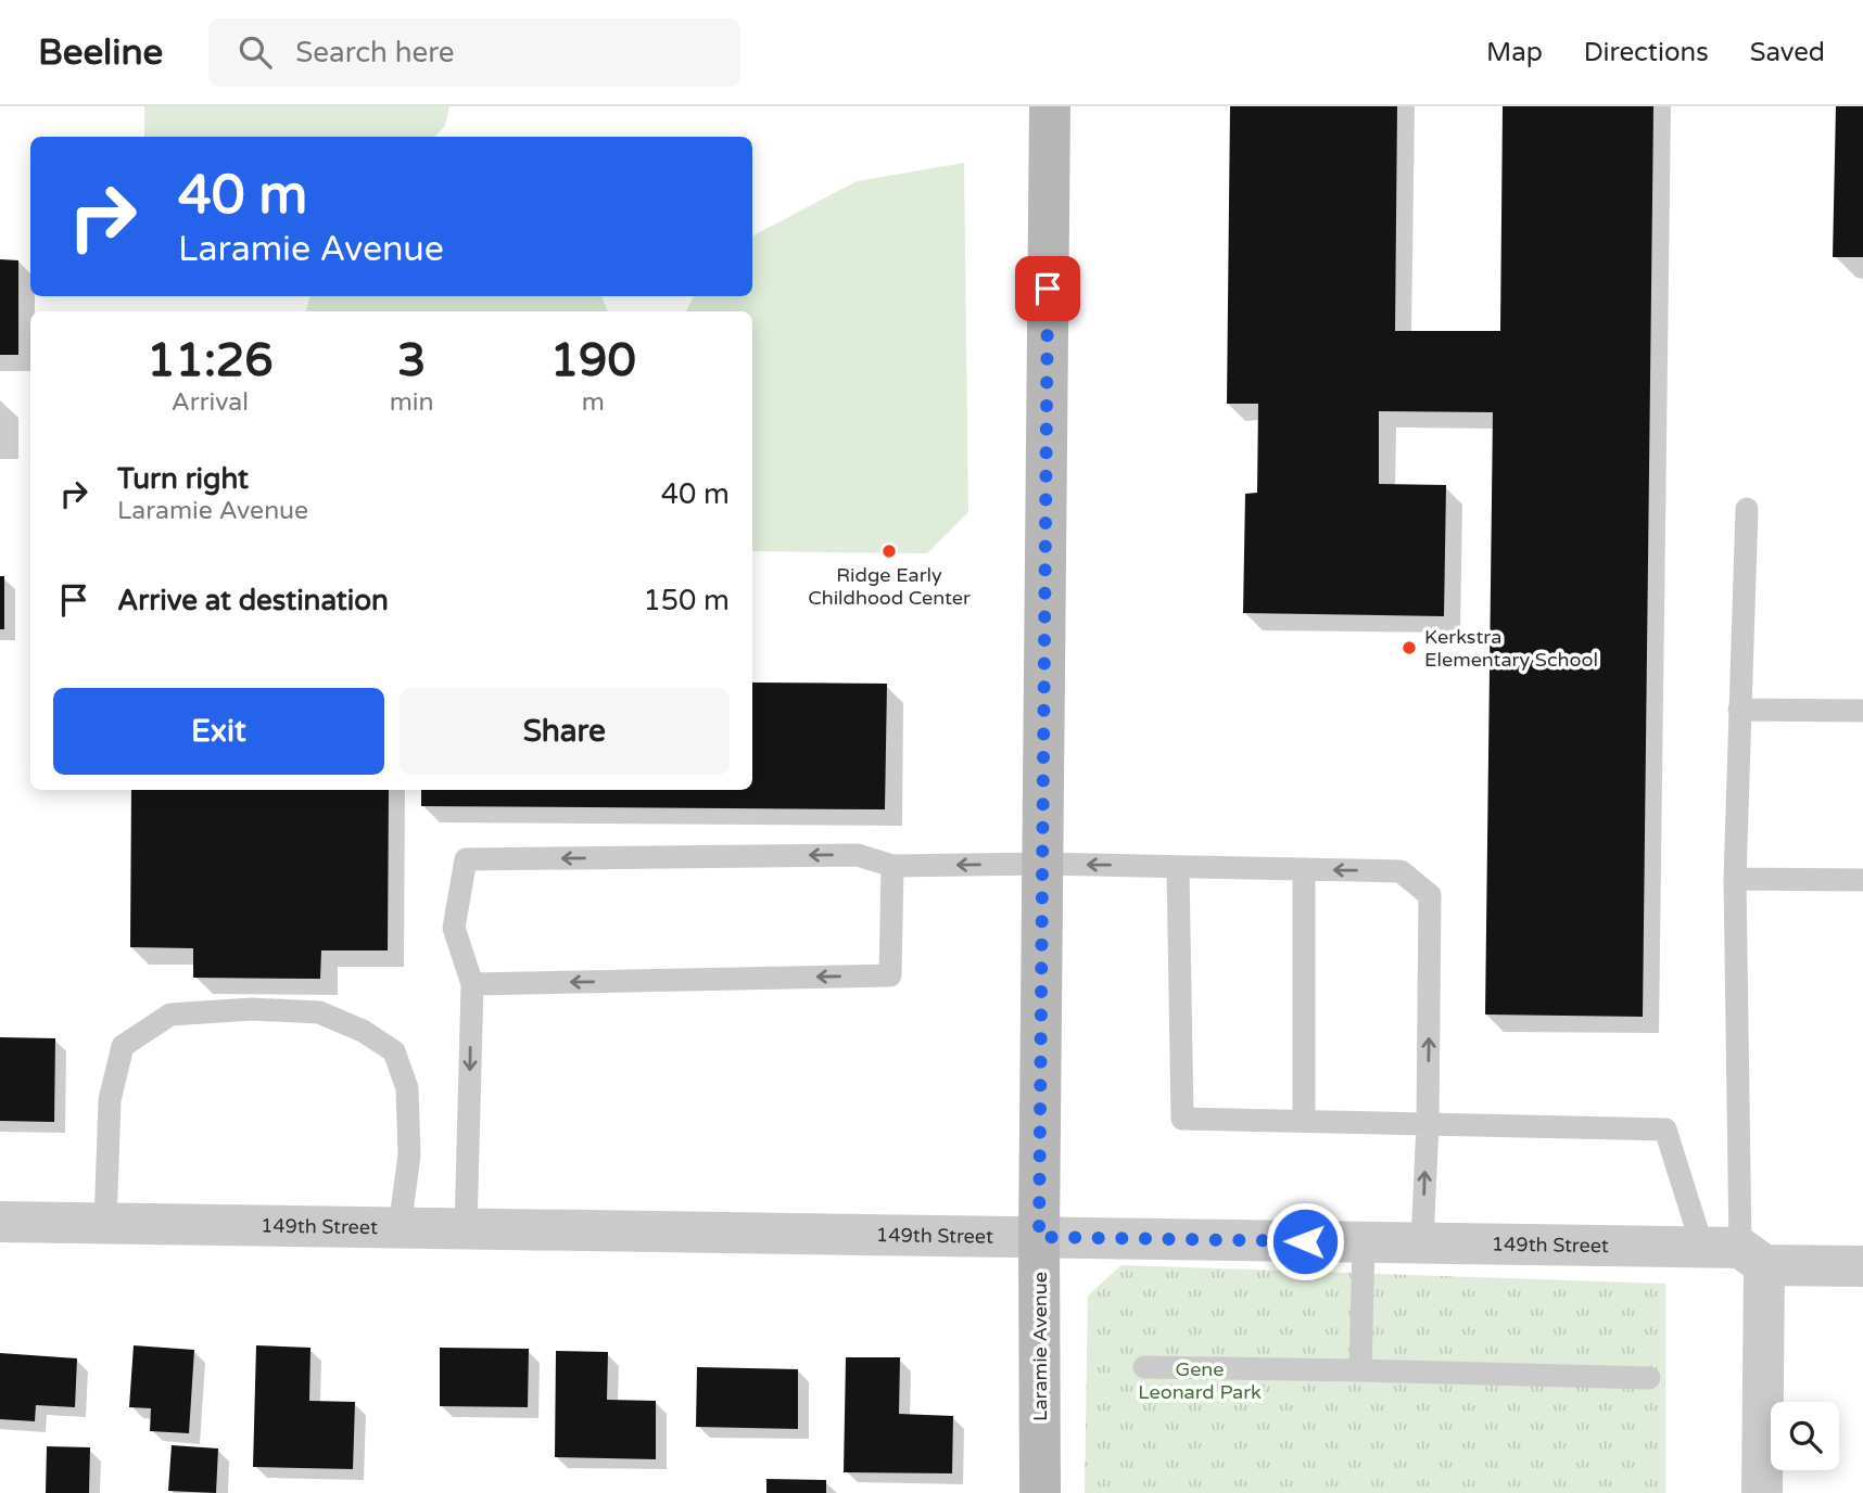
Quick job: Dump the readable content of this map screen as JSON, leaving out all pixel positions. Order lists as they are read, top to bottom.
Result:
{
  "streets": {
    "street": ["149th Street", "Laramie Avenue"]
  },
  "crossings": [
    ["149th Street", "Laramie Avenue"]
  ],
  "parks": ["Gene Leonard Park"],
  "places": ["Ridge Early Childhood Center", "Kerkstra Elementary School"],
  "page": {
    "header": "Beeline",
    "search": "Search here",
    "nav": ["Map", "Directions", "Saved"],
    "turn": ["40 m", "Laramie Avenue"],
    "eta": [
      "11:26",
      "Arrival",
      "3",
      "min",
      "190",
      "m"
    ],
    "list": [
      {
        "name": "Turn right",
        "note": "Laramie Avenue",
        "value": "40 m"
      },
      {
        "name": "Arrive at destination",
        "value": "150 m"
      }
    ],
    "buttons": ["Exit", "Share"]
  }
}
